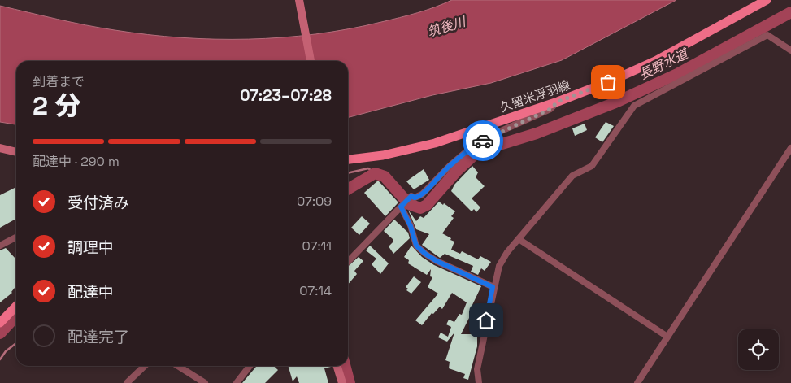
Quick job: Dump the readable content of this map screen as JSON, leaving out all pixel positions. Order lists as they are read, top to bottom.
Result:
{
  "streets": {
    "main road": ["久留米浮羽線"]
  },
  "water": ["筑後川", "長野水道"],
  "page": {
    "heading": ["2 分", "到着まで", "07:23–07:28"],
    "bar": "配達中 · 290 m",
    "list": [
      ["受付済み", "07:09"],
      ["調理中", "07:11"],
      ["配達中", "07:14"],
      "配達完了"
    ]
  }
}
